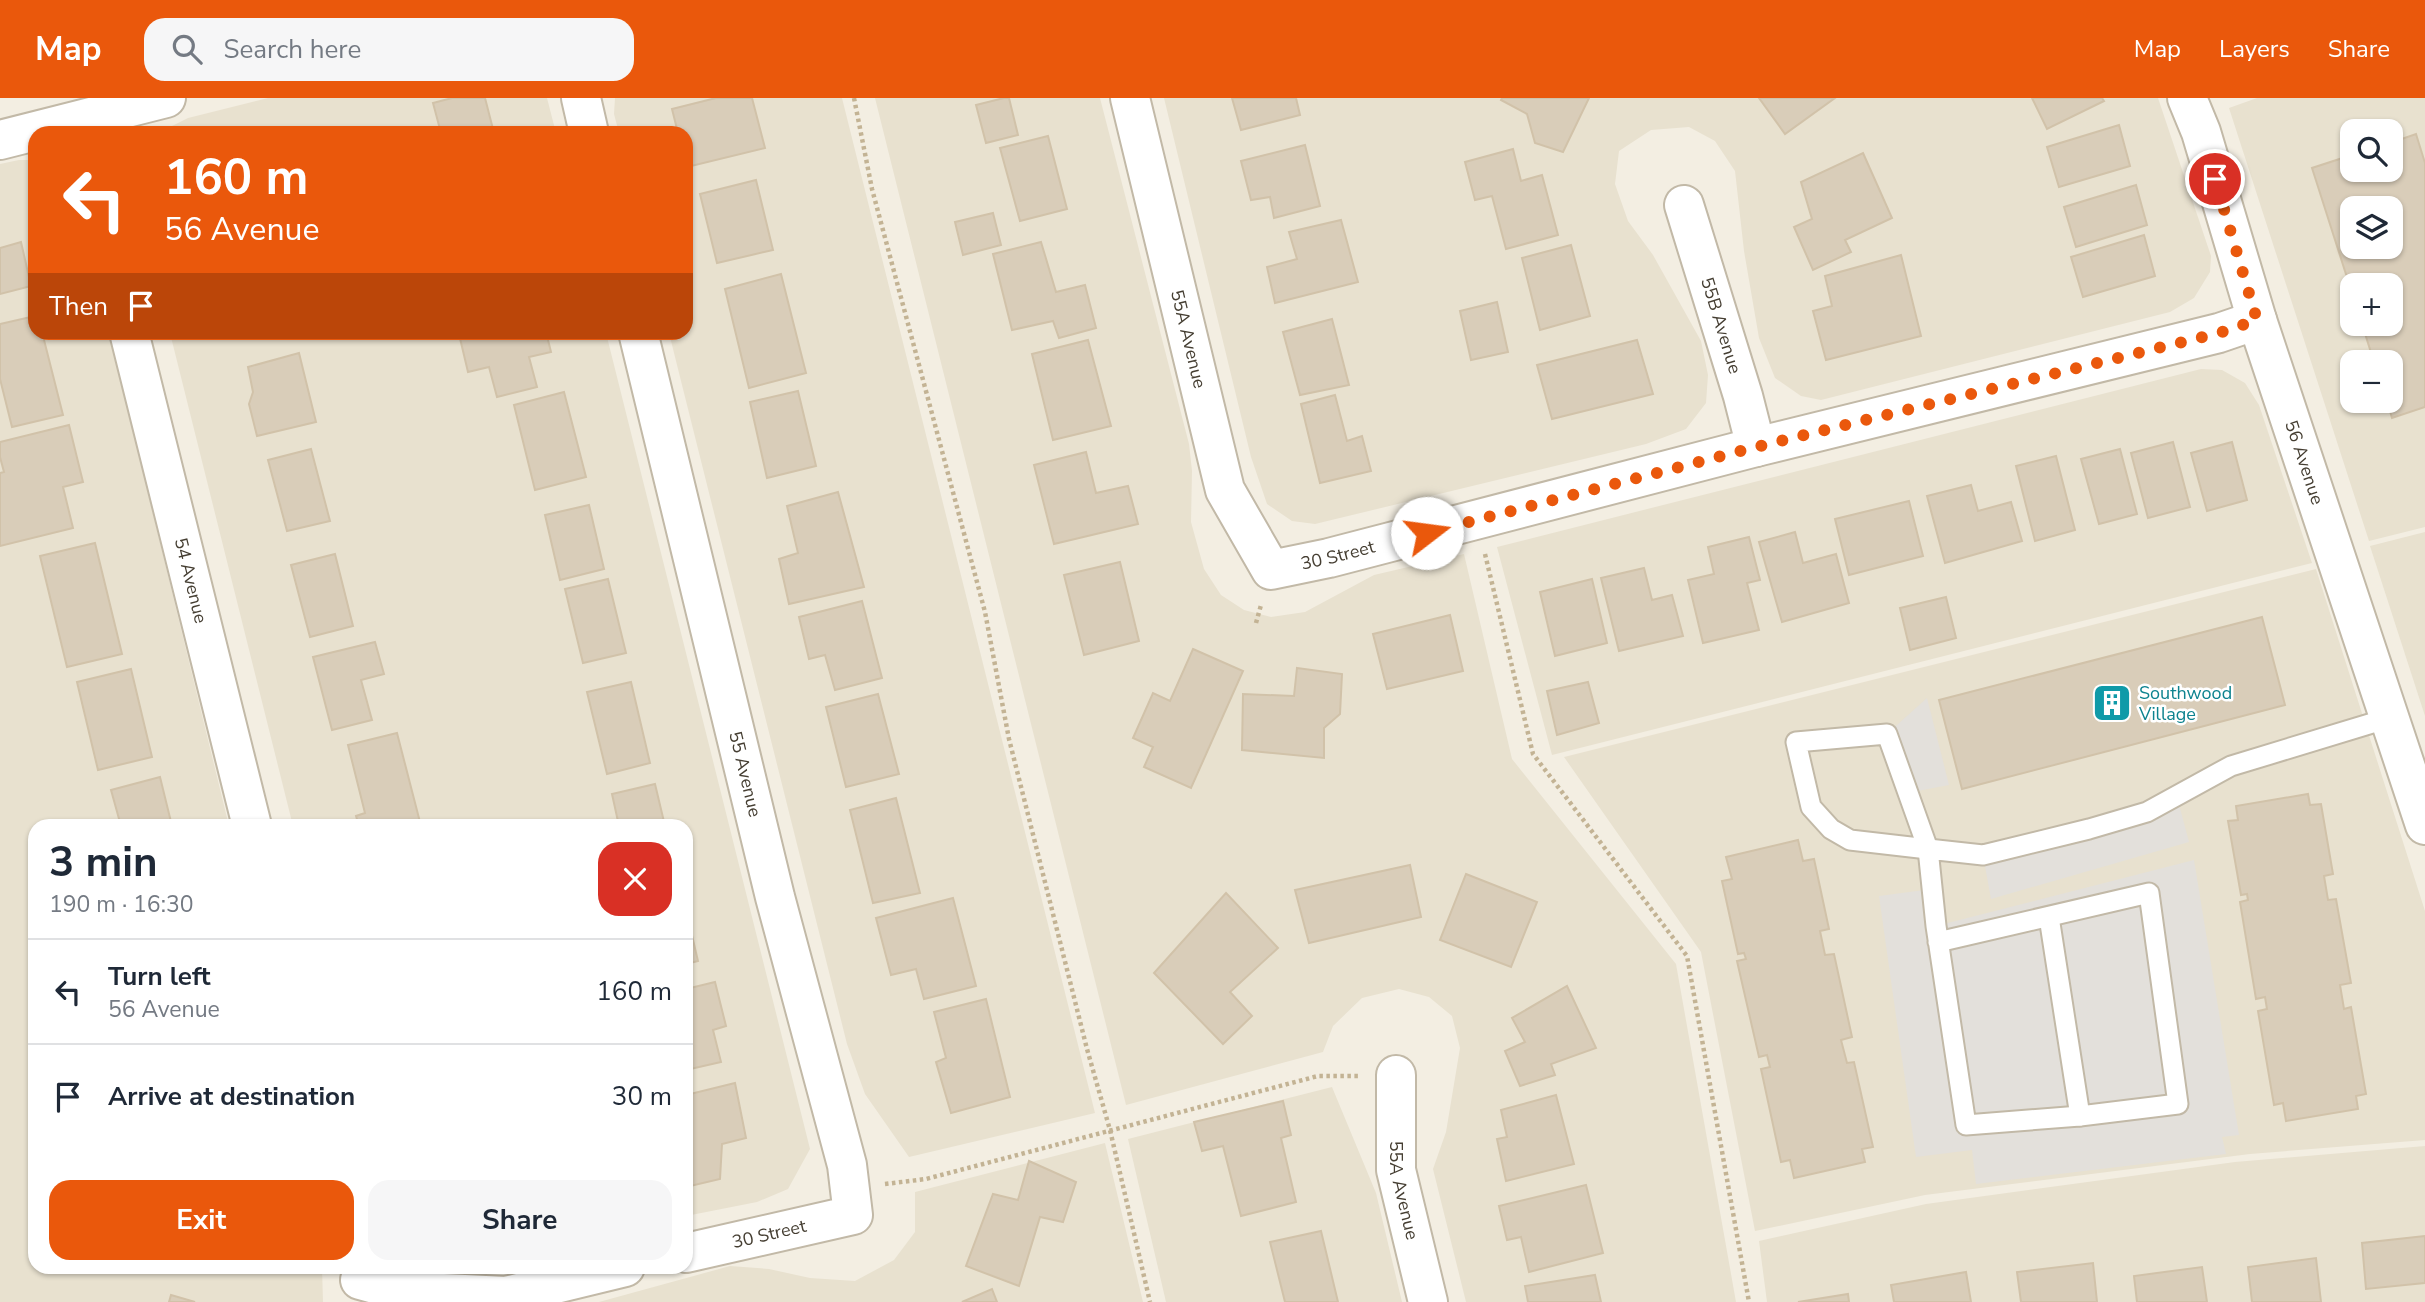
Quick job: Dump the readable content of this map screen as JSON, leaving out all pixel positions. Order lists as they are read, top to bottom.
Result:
{
  "streets": {
    "street": [
      "55B Avenue",
      "55A Avenue",
      "56 Avenue",
      "30 Street",
      "54 Avenue",
      "55 Avenue"
    ]
  },
  "crossings": [
    ["55B Avenue", "30 Street"],
    ["55A Avenue", "30 Street"],
    ["56 Avenue", "30 Street"],
    ["30 Street", "55 Avenue"]
  ],
  "places": {
    "building": ["Southwood Village"]
  },
  "page": {
    "header": "Map",
    "search": "Search here",
    "nav": ["Map", "Layers", "Share"],
    "map_buttons": ["+", "−"],
    "turn": ["160 m", "56 Avenue"],
    "then": "Then",
    "heading": ["3 min", "190 m · 16:30"],
    "list": [
      {
        "name": "Turn left",
        "note": "56 Avenue",
        "value": "160 m"
      },
      {
        "name": "Arrive at destination",
        "value": "30 m"
      }
    ],
    "buttons": ["Exit", "Share"]
  }
}
